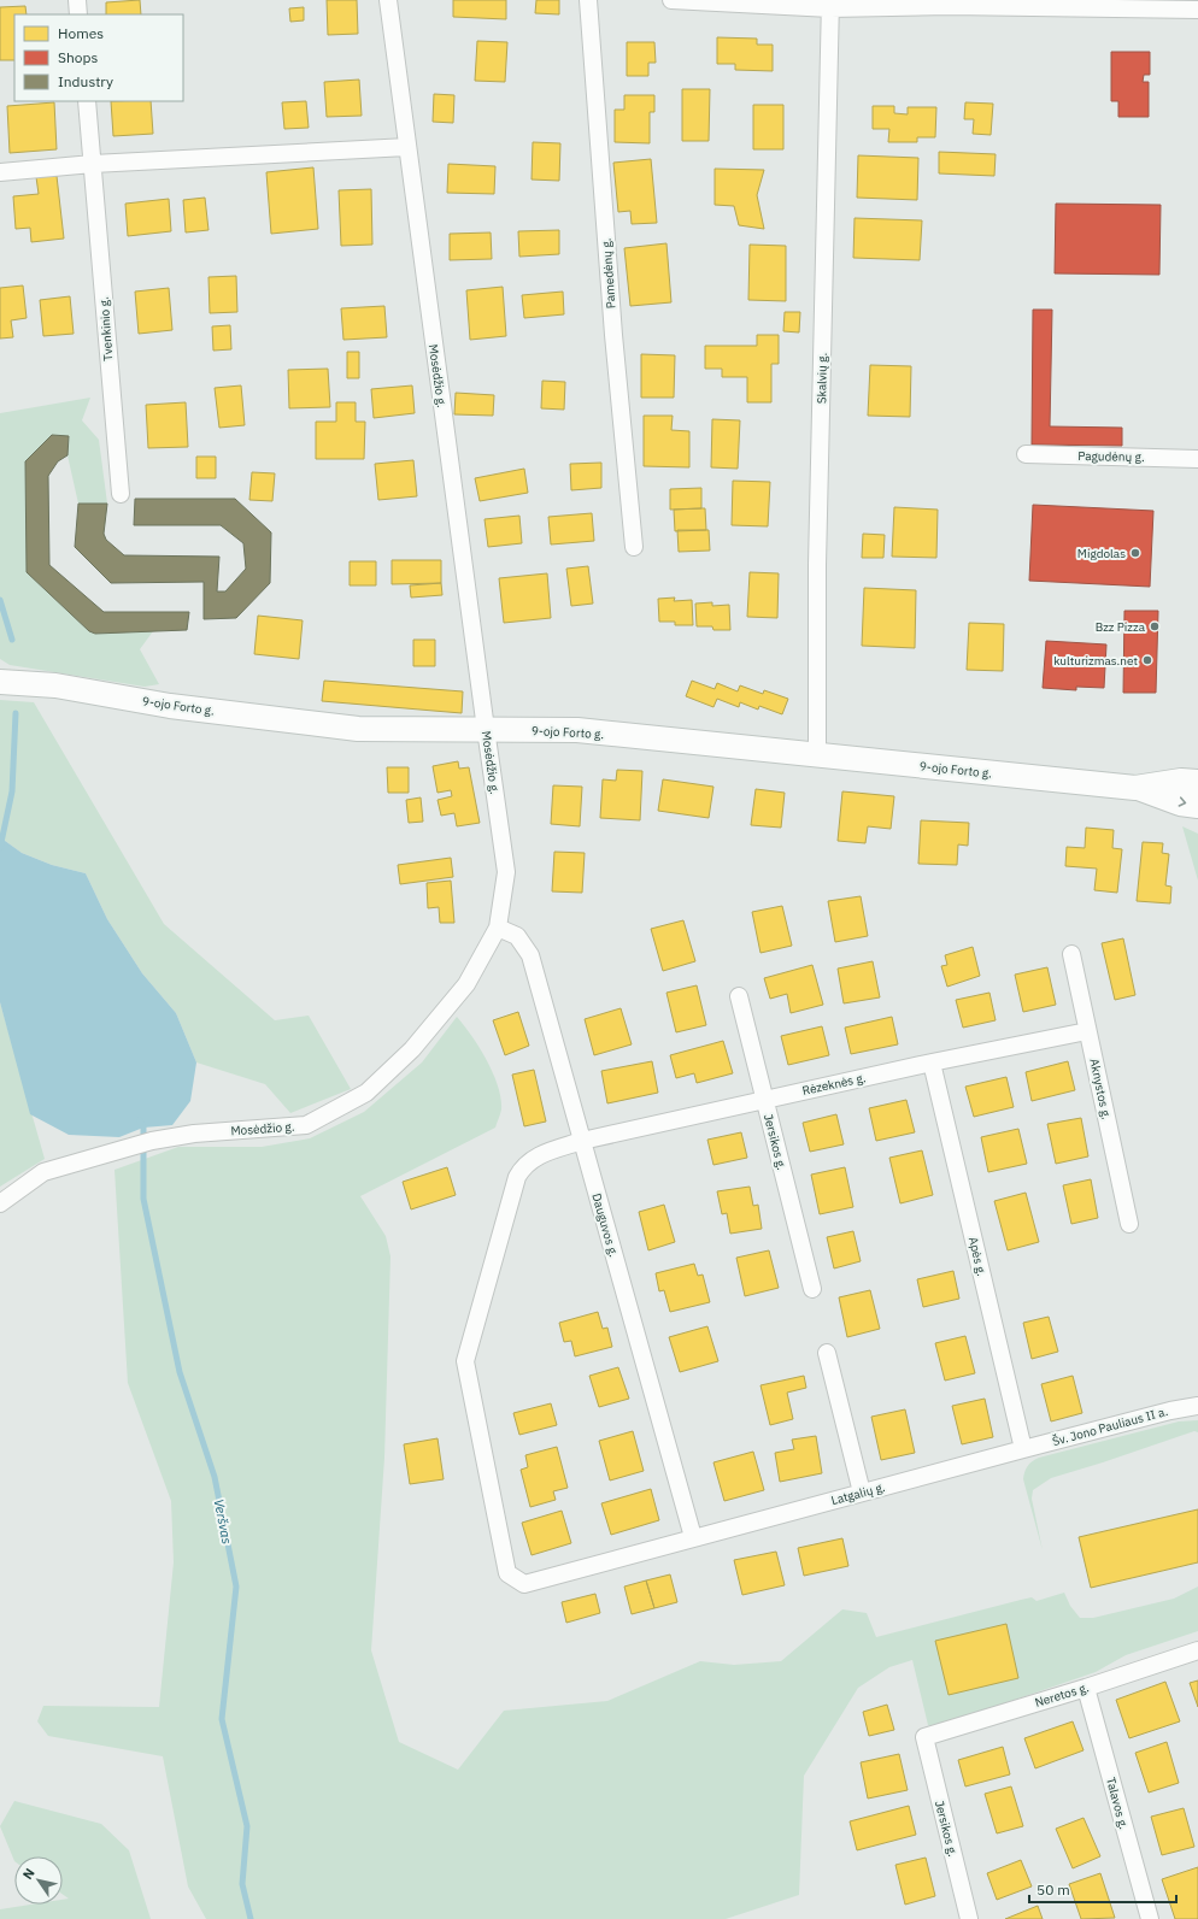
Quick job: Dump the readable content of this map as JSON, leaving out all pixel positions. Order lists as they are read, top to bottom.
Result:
{
  "streets": {
    "street": [
      "Pamedėnų g.",
      "Tvenkinio g.",
      "Mosėdžio g.",
      "Skalvių g.",
      "Pagudėnų g.",
      "9-ojo Forto g.",
      "Rėzeknės g.",
      "Aknystos g.",
      "Jersikos g.",
      "Dauguvos g.",
      "Apės g.",
      "Šv. Jono Pauliaus II a.",
      "Latgalių g.",
      "Neretos g.",
      "Talavos g."
    ]
  },
  "crossings": [
    ["Mosėdžio g.", "9-ojo Forto g."],
    ["Mosėdžio g.", "Dauguvos g."],
    ["Skalvių g.", "9-ojo Forto g."],
    ["Rėzeknės g.", "Aknystos g."],
    ["Rėzeknės g.", "Jersikos g."],
    ["Rėzeknės g.", "Dauguvos g."],
    ["Rėzeknės g.", "Apės g."],
    ["Rėzeknės g.", "Latgalių g."],
    ["Jersikos g.", "Neretos g."],
    ["Dauguvos g.", "Latgalių g."],
    ["Apės g.", "Šv. Jono Pauliaus II a."],
    ["Apės g.", "Latgalių g."],
    ["Šv. Jono Pauliaus II a.", "Latgalių g."],
    ["Neretos g.", "Talavos g."]
  ],
  "water": ["Veršvas"],
  "places": ["Migdolas", "Bzz Pizza", "kulturizmas.net"],
  "legend": ["Homes", "Shops", "Industry"],
  "scale_bar": "50 m",
  "north": "top left"
}
